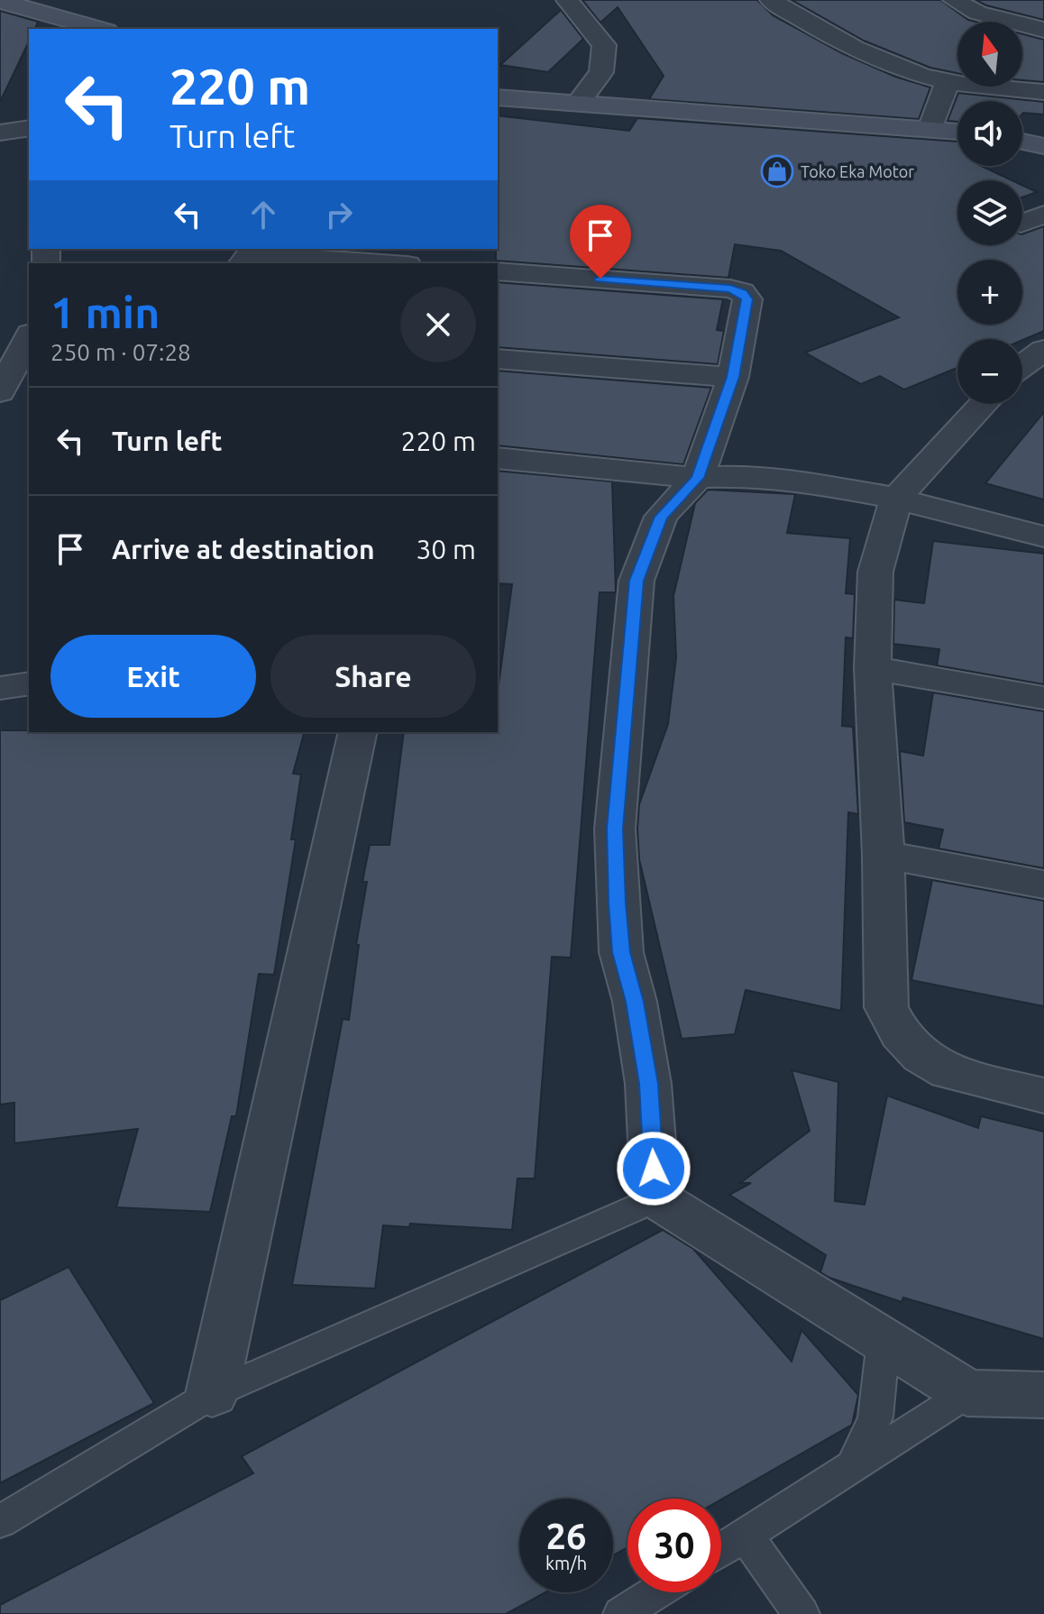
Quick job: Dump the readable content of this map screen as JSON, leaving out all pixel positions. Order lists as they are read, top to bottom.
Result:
{
  "places": {
    "shop": ["Toko Eka Motor"]
  },
  "north": "top",
  "page": {
    "map_buttons": ["+", "−"],
    "turn": ["220 m", "Turn left"],
    "heading": ["1 min", "250 m · 07:28"],
    "list": [
      {
        "name": "Turn left",
        "value": "220 m"
      },
      {
        "name": "Arrive at destination",
        "value": "30 m"
      }
    ],
    "buttons": ["Exit", "Share"],
    "speed": "26 km/h",
    "limit": "30"
  }
}
